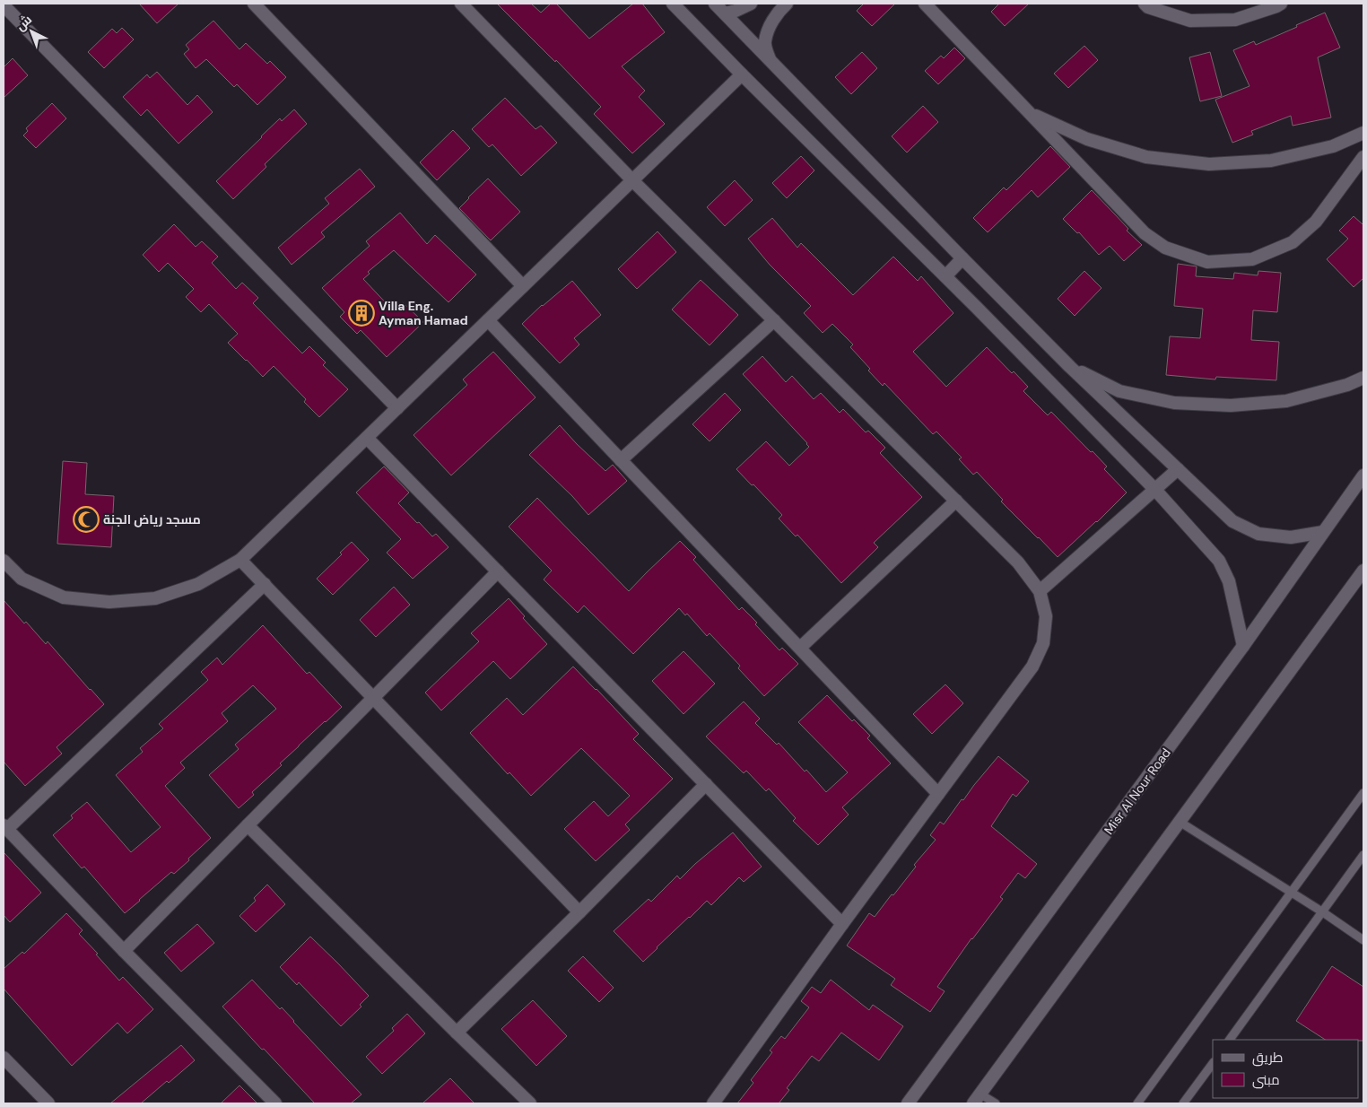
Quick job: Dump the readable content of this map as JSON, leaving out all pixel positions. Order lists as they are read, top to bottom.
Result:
{
  "streets": {
    "street": ["Misr Al Nour Road"]
  },
  "places": {
    "building": ["Villa Eng. Ayman Hamad"],
    "mosque": ["مسجد رياض الجنة"]
  },
  "legend": ["طريق", "مبنى"],
  "north": "top left"
}
